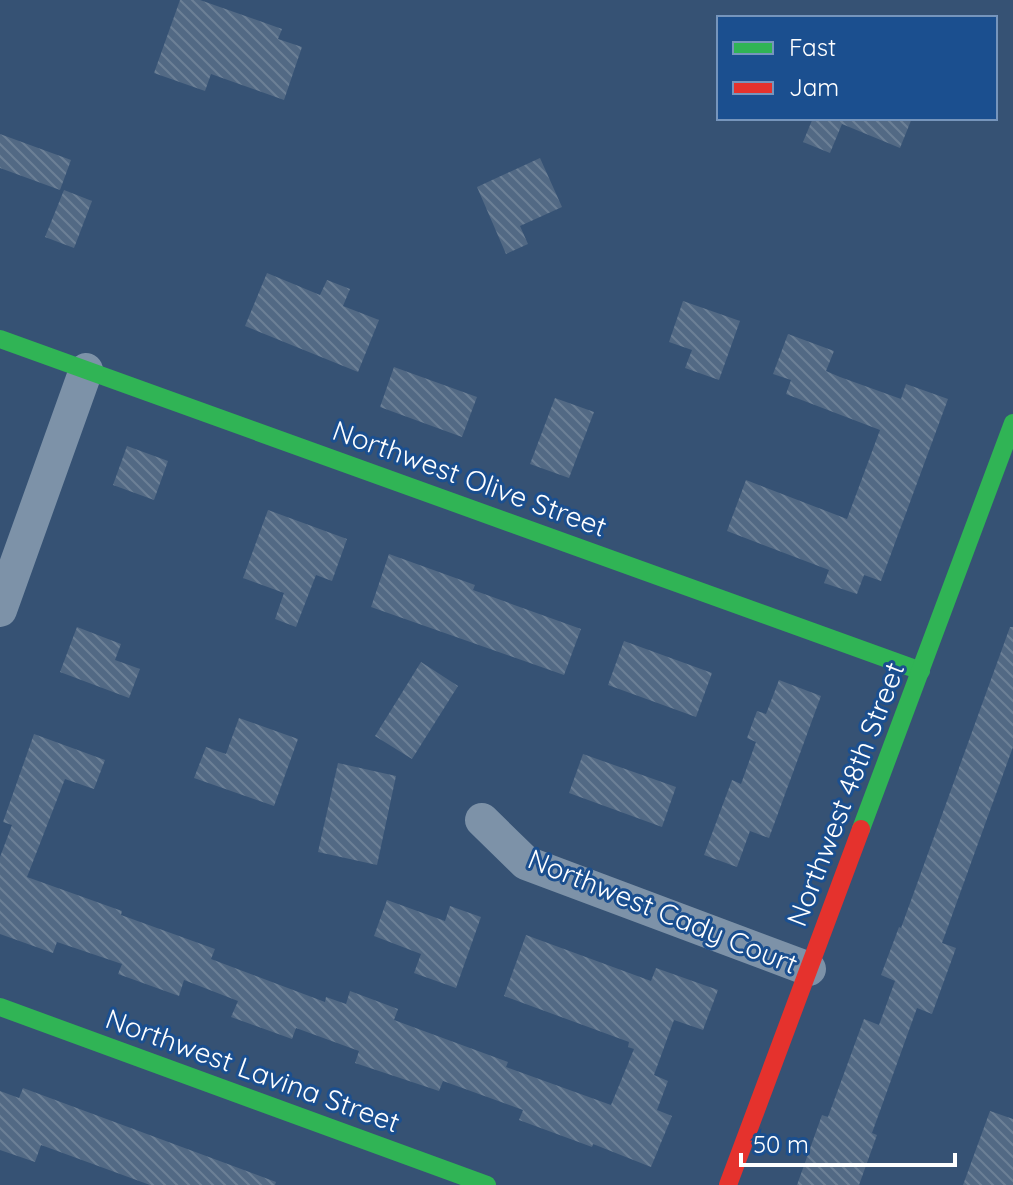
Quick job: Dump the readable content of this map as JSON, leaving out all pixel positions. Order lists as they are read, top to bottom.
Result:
{
  "streets": {
    "street": [
      "Northwest Olive Street",
      "Northwest 48th Street",
      "Northwest Cady Court",
      "Northwest Lavina Street"
    ]
  },
  "crossings": [
    ["Northwest Olive Street", "Northwest 48th Street"],
    ["Northwest 48th Street", "Northwest Cady Court"]
  ],
  "legend": ["Fast", "Jam"],
  "scale_bar": "50 m"
}
